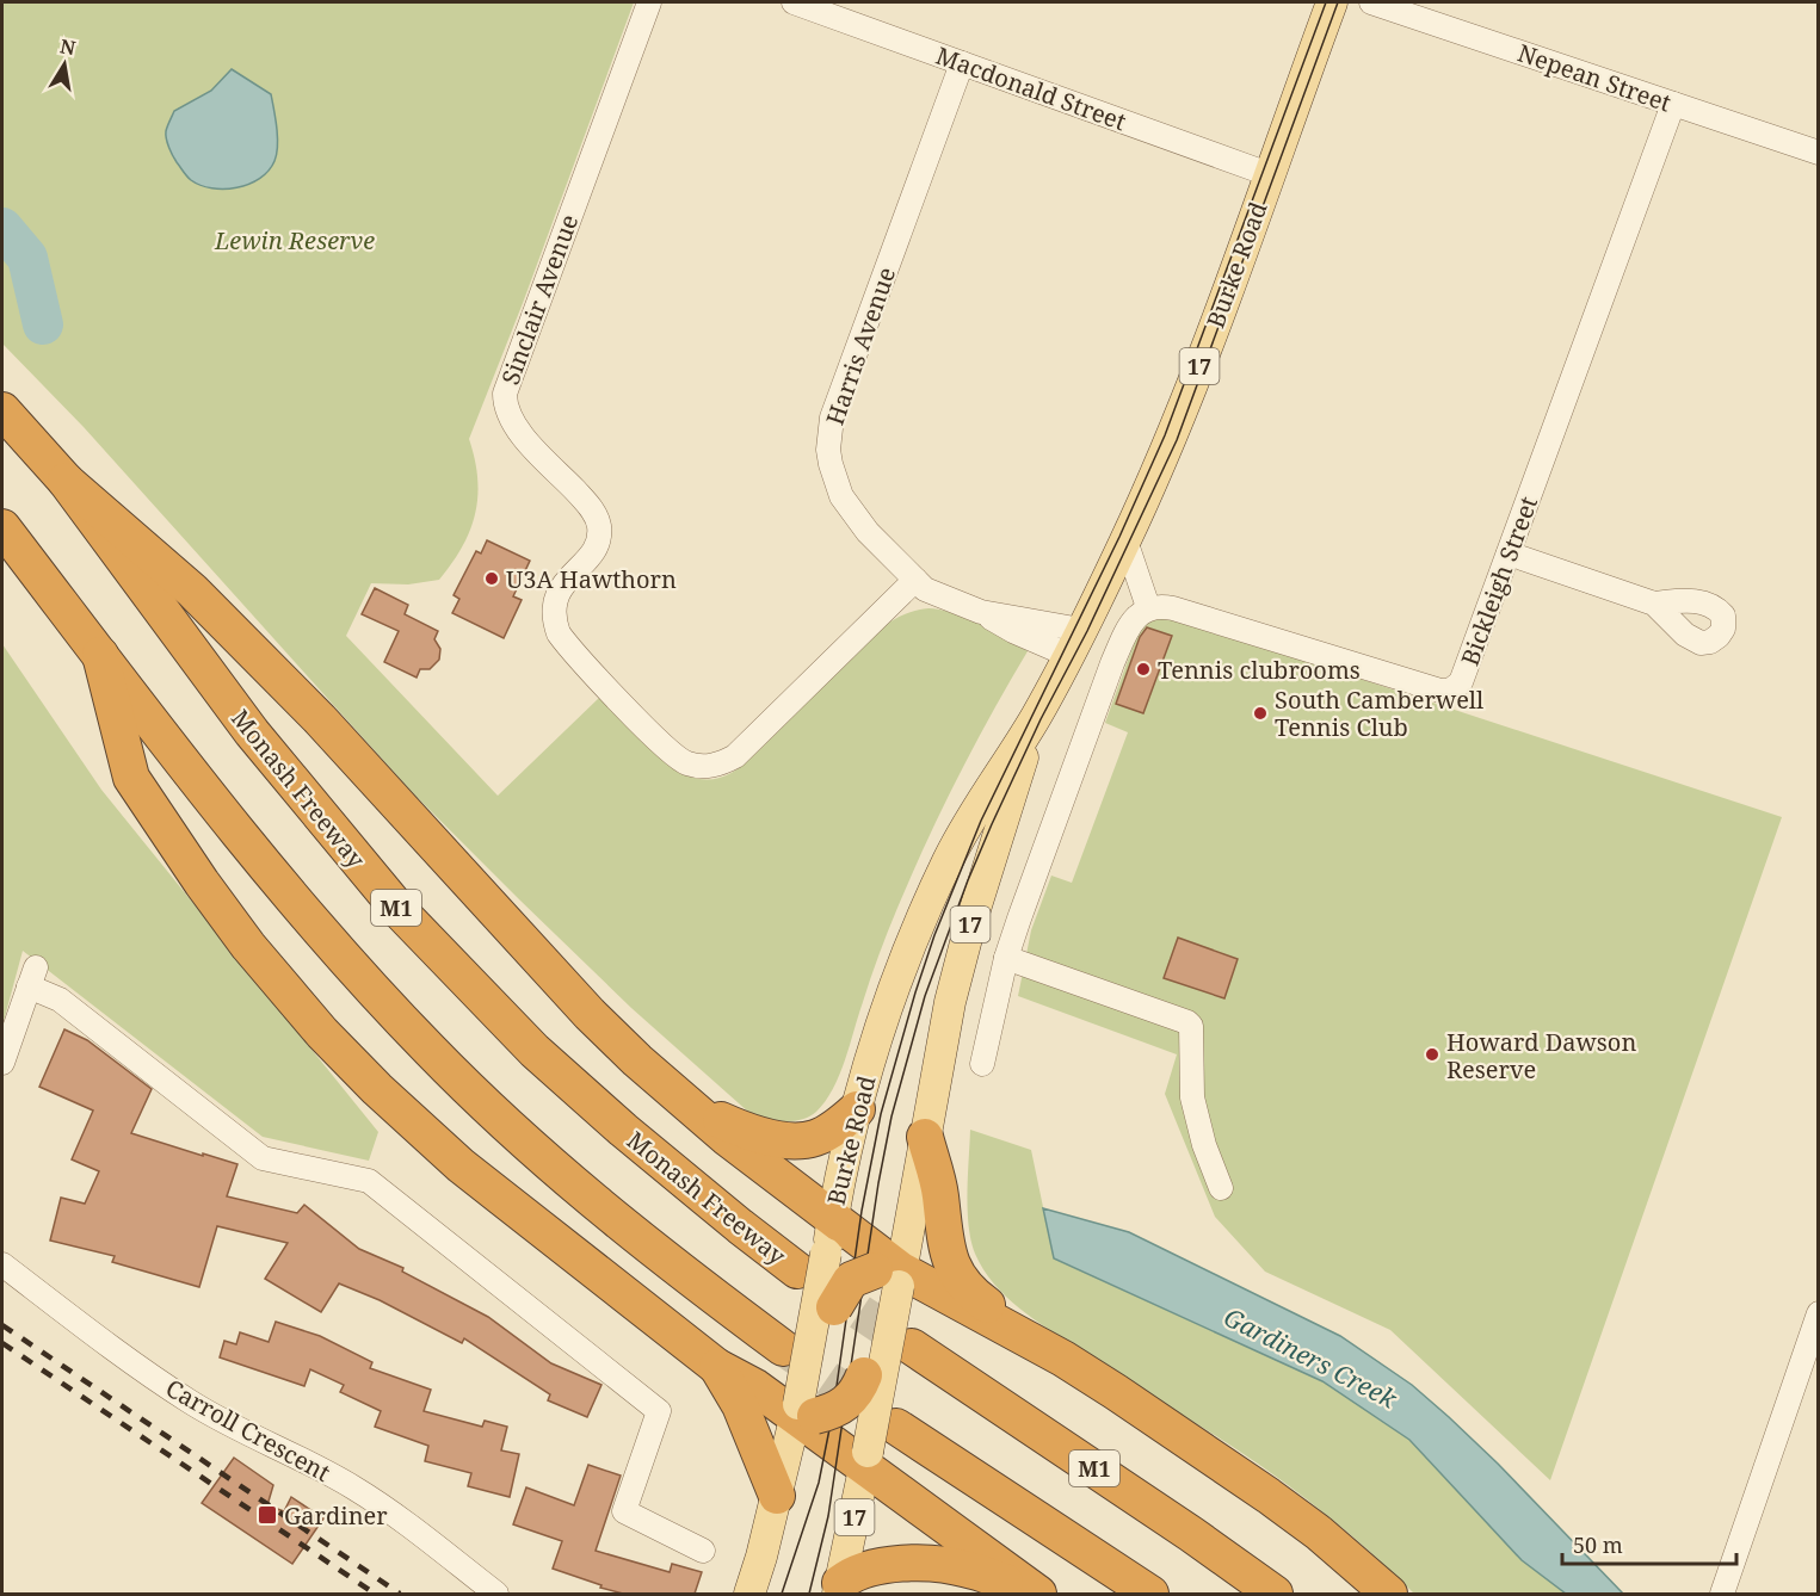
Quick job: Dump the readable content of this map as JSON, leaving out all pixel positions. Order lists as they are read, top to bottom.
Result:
{
  "streets": {
    "highway": ["Monash Freeway", "M1"],
    "main road": ["Burke Road", "17"],
    "street": [
      "Nepean Street",
      "Macdonald Street",
      "Sinclair Avenue",
      "Harris Avenue",
      "Bickleigh Street",
      "Carroll Crescent"
    ]
  },
  "crossings": [
    ["Nepean Street", "Bickleigh Street"],
    ["Macdonald Street", "Burke Road"],
    ["Macdonald Street", "Harris Avenue"],
    ["Burke Road", "Harris Avenue"],
    ["Burke Road", "M1"],
    ["Sinclair Avenue", "Harris Avenue"]
  ],
  "water": ["Gardiners Creek"],
  "parks": ["Lewin Reserve"],
  "places": {
    "other": [
      "U3A Hawthorn",
      "Tennis clubrooms",
      "South Camberwell Tennis Club",
      "Howard Dawson Reserve"
    ],
    "transit": ["Gardiner"]
  },
  "scale_bar": "50 m",
  "north": "top"
}
